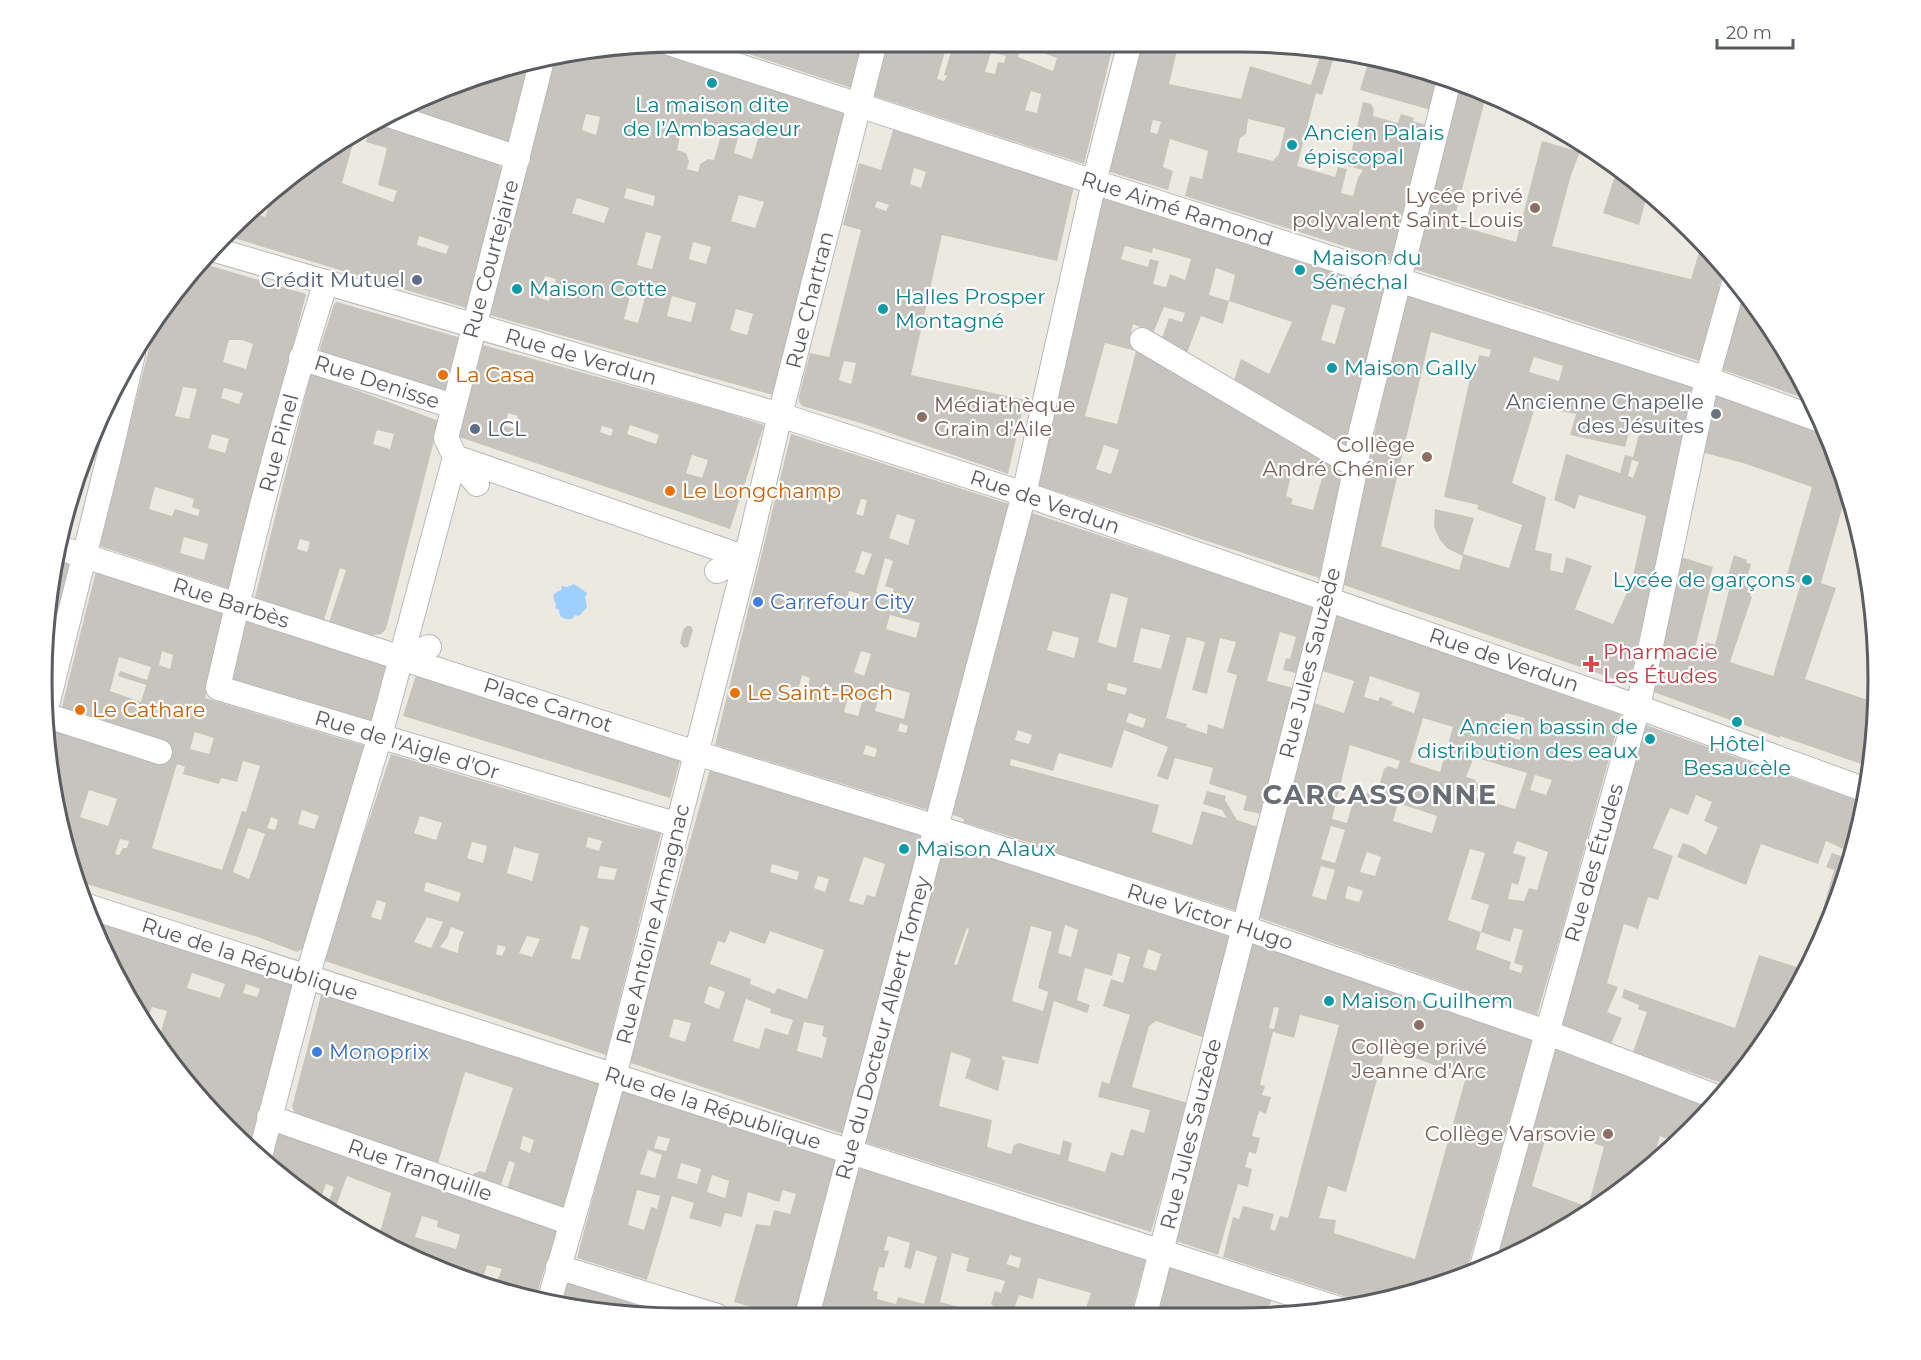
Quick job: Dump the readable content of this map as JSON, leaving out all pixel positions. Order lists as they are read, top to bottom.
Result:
{
  "streets": {
    "street": [
      "Rue Aimé Ramond",
      "Rue Courtejaire",
      "Rue Chartran",
      "Rue de Verdun",
      "Rue Denisse",
      "Rue Pinel",
      "Rue Barbès",
      "Rue Jules Sauzède",
      "Place Carnot",
      "Rue de l'Aigle d'Or",
      "Rue des Études",
      "Rue Victor Hugo",
      "Rue Antoine Armagnac",
      "Rue de la République",
      "Rue du Docteur Albert Tomey",
      "Rue Tranquille"
    ]
  },
  "crossings": [
    ["Rue Aimé Ramond", "Rue Chartran"],
    ["Rue Aimé Ramond", "Rue Jules Sauzède"],
    ["Rue Aimé Ramond", "Rue des Études"],
    ["Rue Aimé Ramond", "Rue du Docteur Albert Tomey"],
    ["Rue Courtejaire", "Rue de Verdun"],
    ["Rue Courtejaire", "Rue Denisse"],
    ["Rue Chartran", "Rue de Verdun"],
    ["Rue de Verdun", "Rue Pinel"],
    ["Rue de Verdun", "Rue Jules Sauzède"],
    ["Rue de Verdun", "Rue des Études"],
    ["Rue de Verdun", "Rue du Docteur Albert Tomey"],
    ["Rue Denisse", "Rue Pinel"],
    ["Rue Pinel", "Rue Barbès"],
    ["Rue Pinel", "Rue de l'Aigle d'Or"],
    ["Rue Barbès", "Place Carnot"],
    ["Rue Barbès", "Rue de l'Aigle d'Or"],
    ["Rue Jules Sauzède", "Rue Victor Hugo"],
    ["Rue Jules Sauzède", "Rue de la République"],
    ["Place Carnot", "Rue Victor Hugo"],
    ["Place Carnot", "Rue Antoine Armagnac"],
    ["Rue de l'Aigle d'Or", "Rue Antoine Armagnac"],
    ["Rue des Études", "Rue Victor Hugo"],
    ["Rue Victor Hugo", "Rue Antoine Armagnac"],
    ["Rue Victor Hugo", "Rue du Docteur Albert Tomey"],
    ["Rue Antoine Armagnac", "Rue de la République"],
    ["Rue Antoine Armagnac", "Rue Tranquille"],
    ["Rue de la République", "Rue du Docteur Albert Tomey"]
  ],
  "districts": ["CARCASSONNE"],
  "places": {
    "other": [
      "La maison dite de l’Ambasadeur",
      "Ancien Palais épiscopal",
      "Lycée privé polyvalent Saint-Louis",
      "Maison du Sénéchal",
      "Crédit Mutuel",
      "Maison Cotte",
      "Halles Prosper Montagné",
      "Maison Gally",
      "La Casa",
      "Ancienne Chapelle des Jésuites",
      "Médiathèque Grain d'Aile",
      "LCL",
      "Collège André Chénier",
      "Le Longchamp",
      "Lycée de garçons",
      "Carrefour City",
      "Le Saint-Roch",
      "Le Cathare",
      "Hôtel Besaucèle",
      "Ancien bassin de distribution des eaux",
      "Maison Alaux",
      "Maison Guilhem",
      "Collège privé Jeanne d'Arc",
      "Monoprix",
      "Collège Varsovie"
    ],
    "health": ["Pharmacie Les Études"]
  },
  "scale_bar": "20 m"
}
